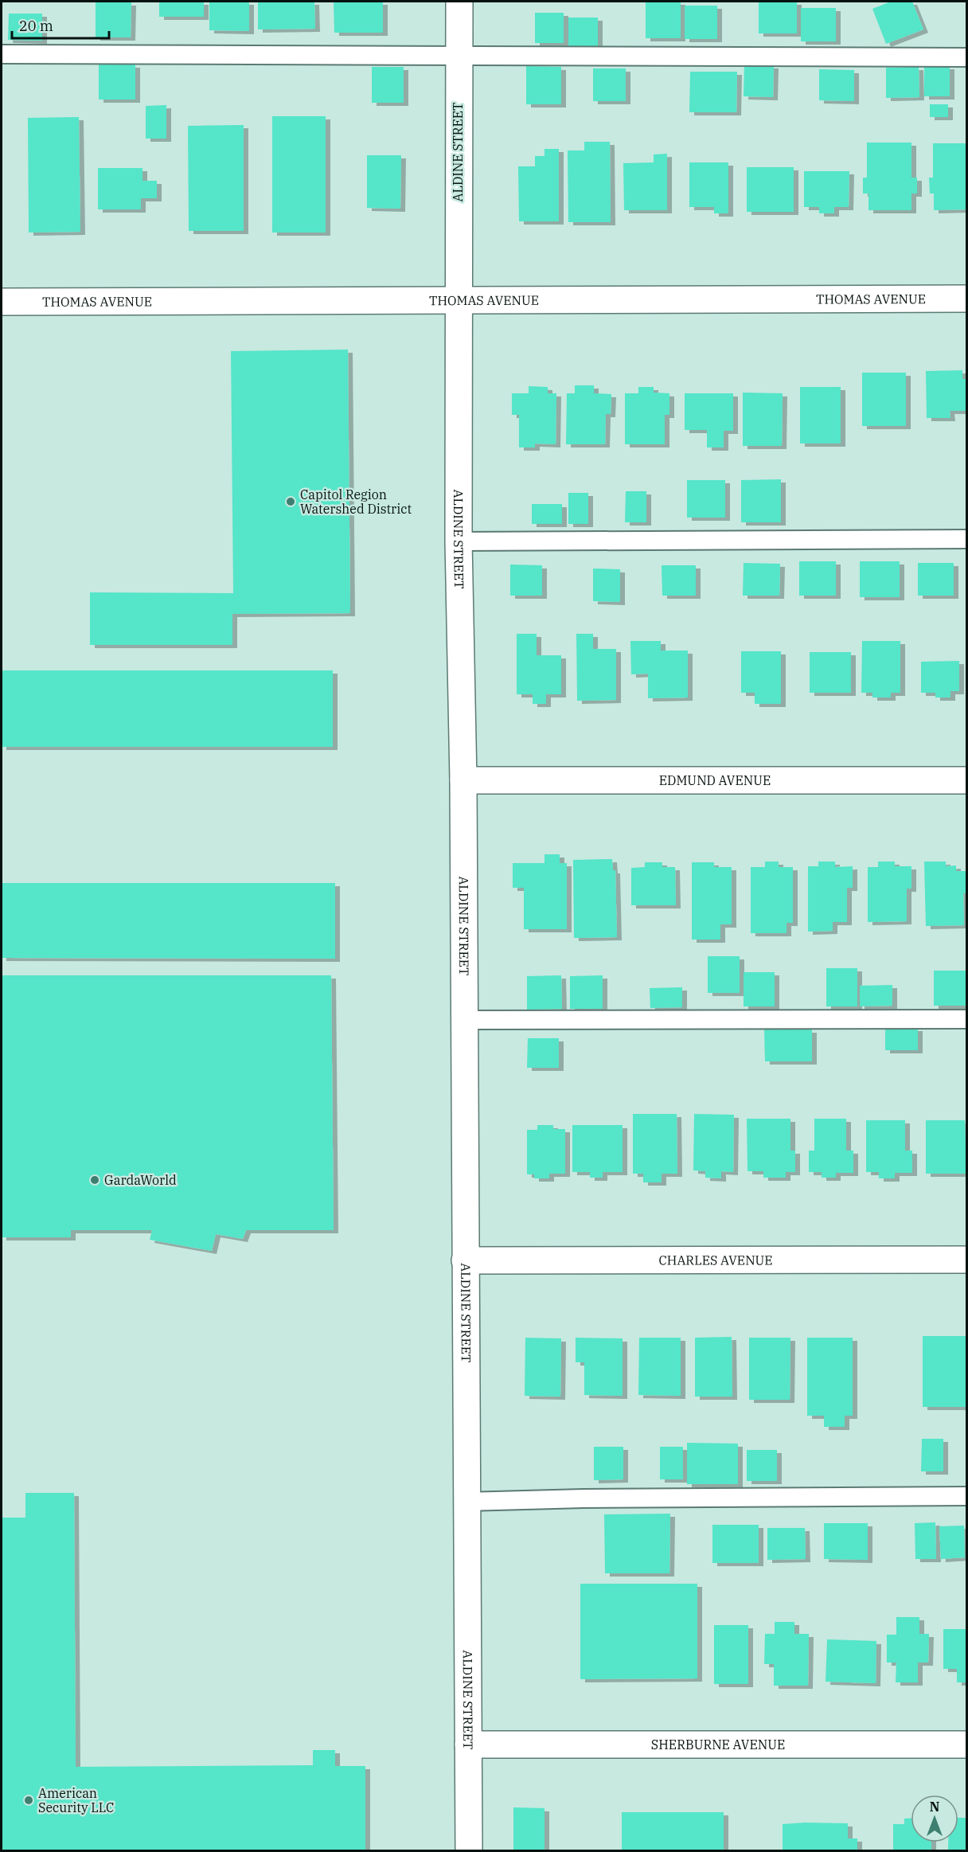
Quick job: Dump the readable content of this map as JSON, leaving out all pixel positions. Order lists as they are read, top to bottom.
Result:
{
  "streets": {
    "street": [
      "ALDINE STREET",
      "THOMAS AVENUE",
      "EDMUND AVENUE",
      "CHARLES AVENUE",
      "SHERBURNE AVENUE"
    ]
  },
  "crossings": [
    ["ALDINE STREET", "THOMAS AVENUE"],
    ["ALDINE STREET", "EDMUND AVENUE"],
    ["ALDINE STREET", "CHARLES AVENUE"],
    ["ALDINE STREET", "SHERBURNE AVENUE"]
  ],
  "places": ["Capitol Region Watershed District", "GardaWorld", "American Security LLC"],
  "scale_bar": "20 m",
  "north": "top"
}
